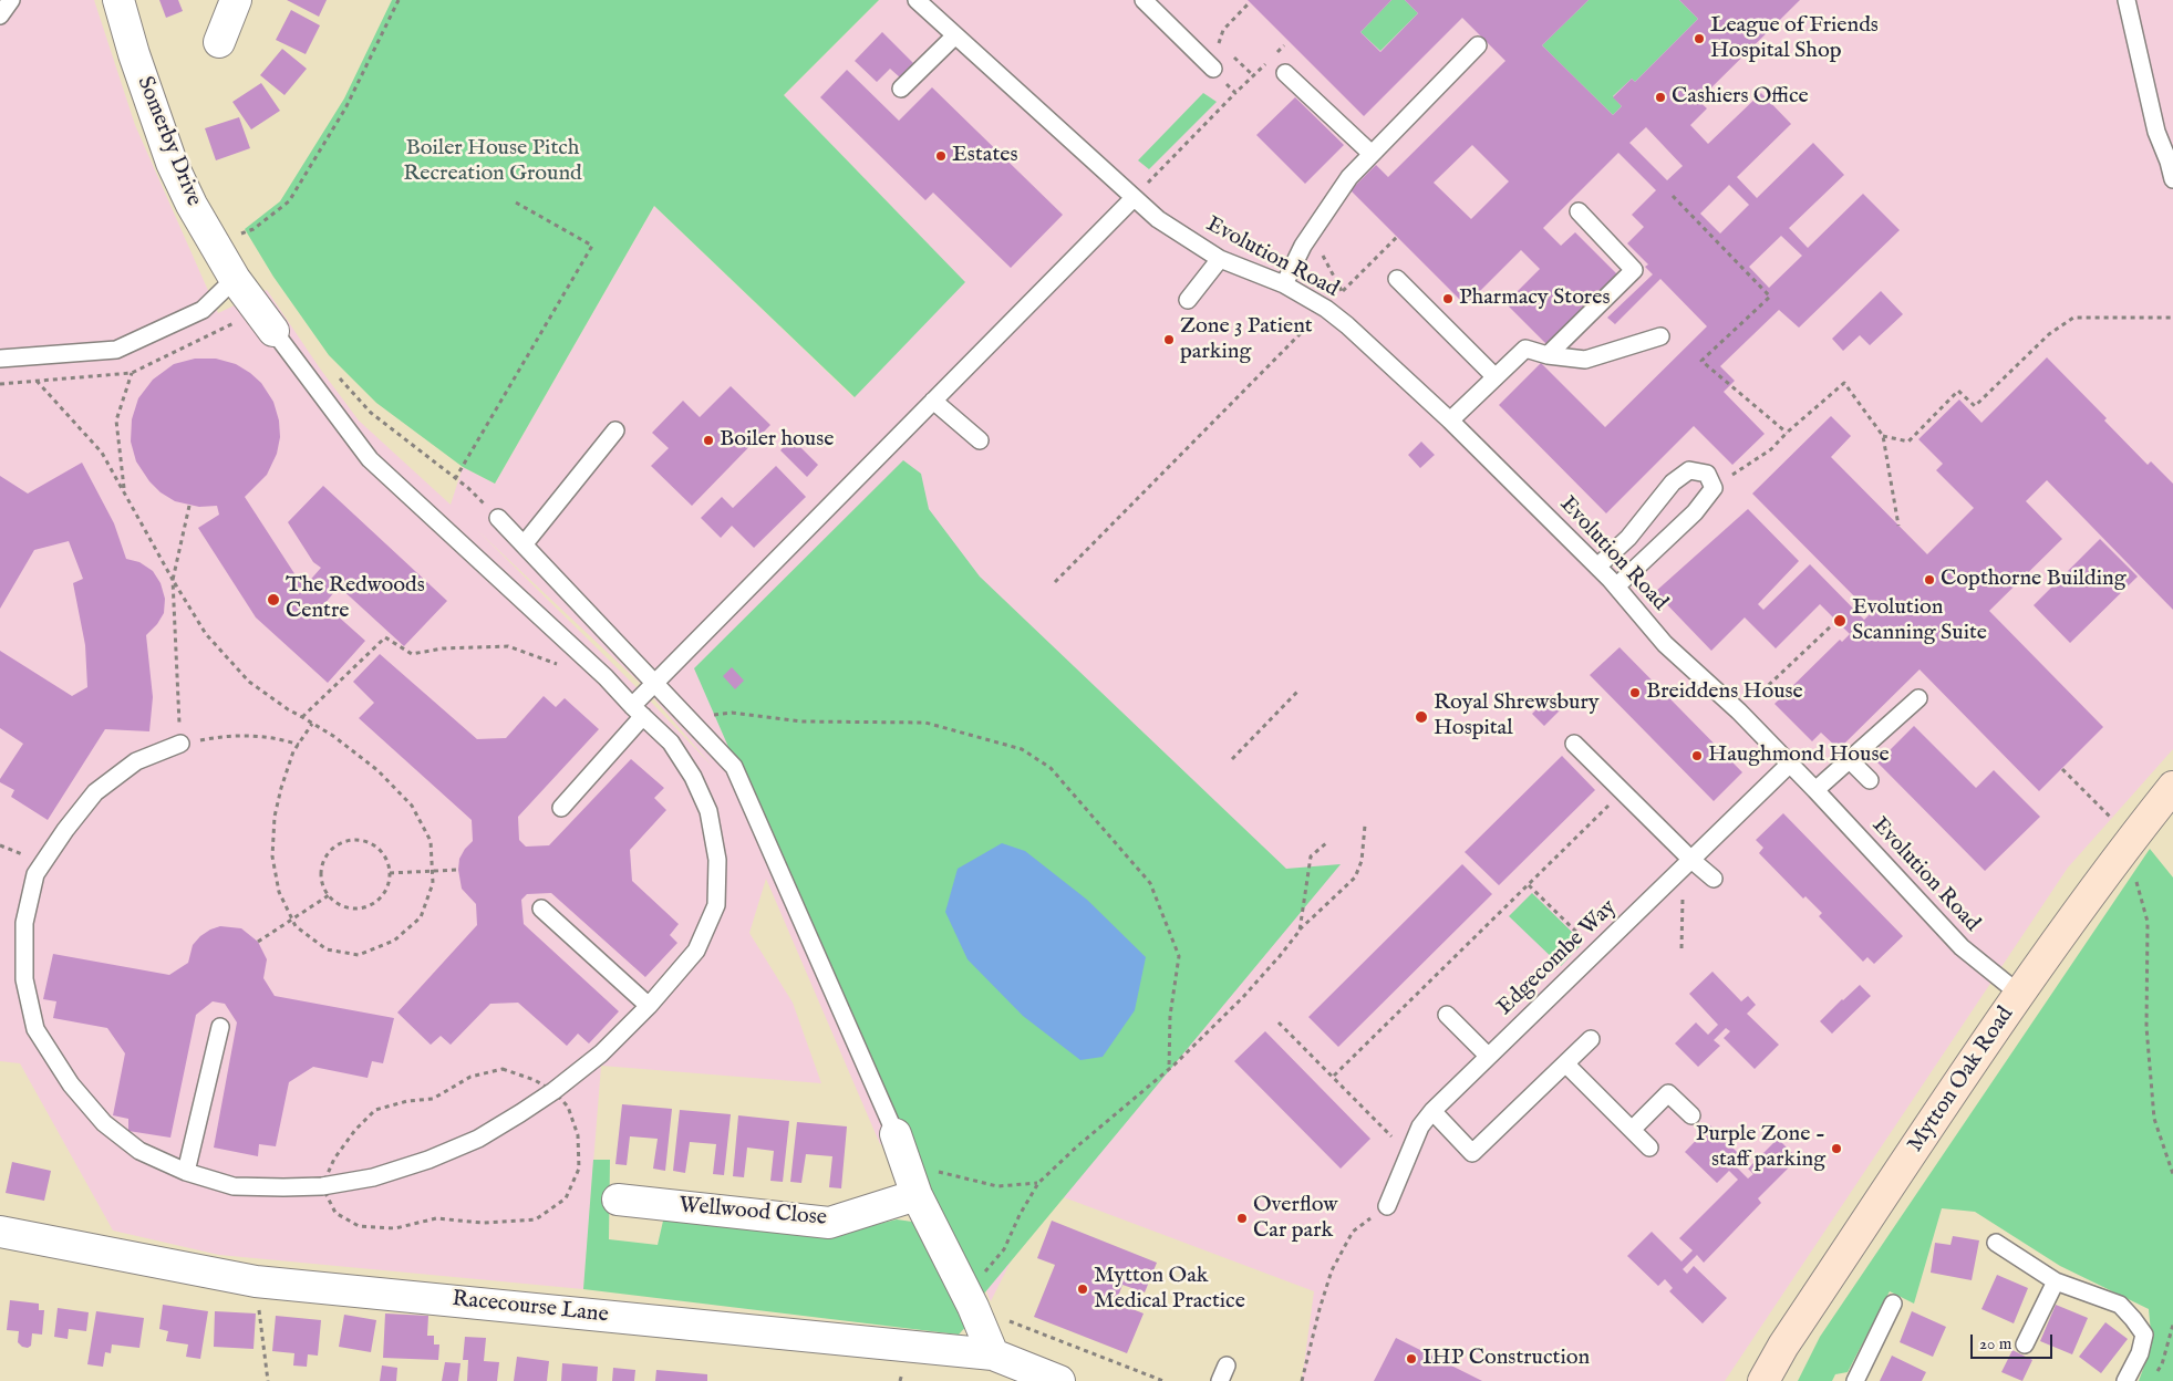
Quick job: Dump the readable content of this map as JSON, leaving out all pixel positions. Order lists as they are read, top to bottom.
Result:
{
  "streets": {
    "main road": ["Mytton Oak Road"],
    "street": ["Somerby Drive", "Wellwood Close", "Racecourse Lane"],
    "lane": ["Evolution Road", "Edgecombe Way"]
  },
  "crossings": [
    ["Evolution Road", "Edgecombe Way"],
    ["Evolution Road", "Mytton Oak Road"]
  ],
  "parks": ["Boiler House Pitch Recreation Ground"],
  "places": [
    "League of Friends Hospital Shop",
    "Cashiers Office",
    "Estates",
    "Pharmacy Stores",
    "Zone 3 Patient parking",
    "Boiler house",
    "Copthorne Building",
    "The Redwoods Centre",
    "Evolution Scanning Suite",
    "Breiddens House",
    "Royal Shrewsbury Hospital",
    "Haughmond House",
    "Purple Zone - staff parking",
    "Overflow Car park",
    "Mytton Oak Medical Practice",
    "IHP Construction"
  ],
  "scale_bar": "20 m"
}
